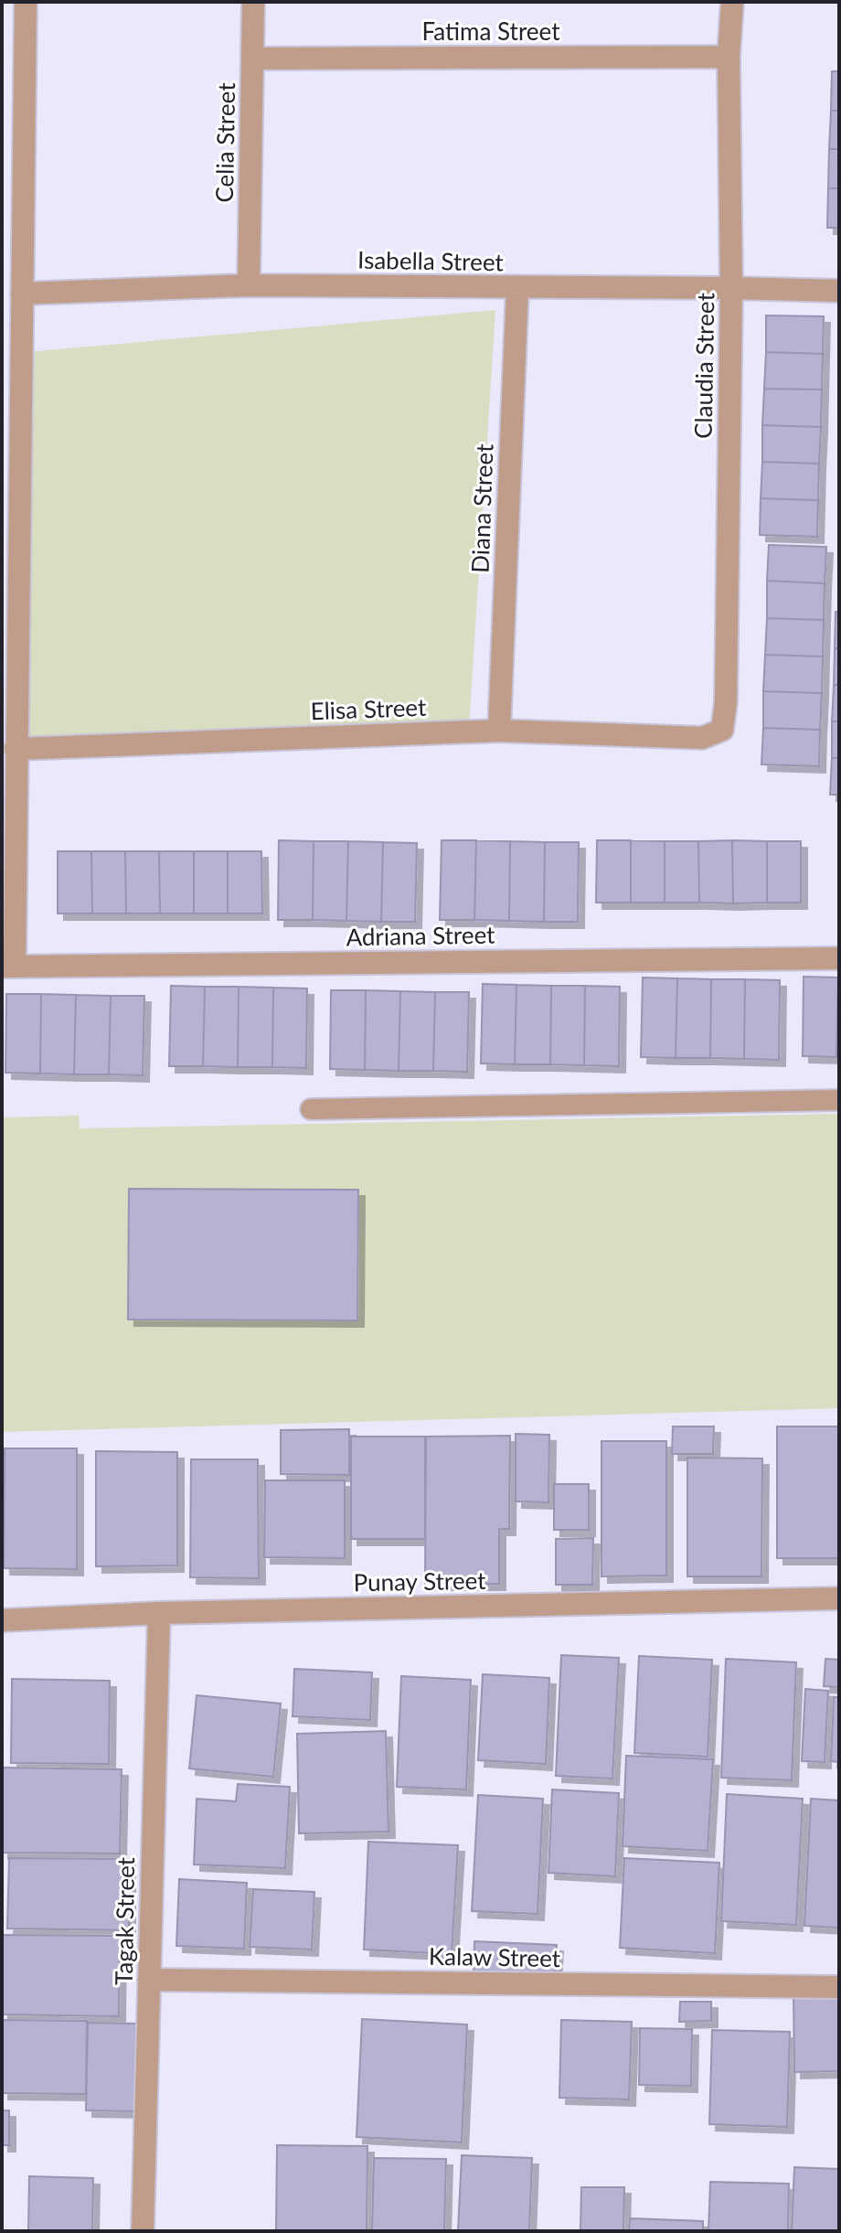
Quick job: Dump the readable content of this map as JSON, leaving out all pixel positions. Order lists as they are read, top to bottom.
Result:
{
  "streets": {
    "street": [
      "Fatima Street",
      "Celia Street",
      "Isabella Street",
      "Claudia Street",
      "Diana Street",
      "Elisa Street",
      "Adriana Street",
      "Punay Street",
      "Tagak Street",
      "Kalaw Street"
    ]
  },
  "crossings": [
    ["Fatima Street", "Celia Street"],
    ["Fatima Street", "Claudia Street"],
    ["Celia Street", "Isabella Street"],
    ["Isabella Street", "Claudia Street"],
    ["Isabella Street", "Diana Street"],
    ["Claudia Street", "Elisa Street"],
    ["Diana Street", "Elisa Street"],
    ["Punay Street", "Tagak Street"],
    ["Tagak Street", "Kalaw Street"]
  ]
}
